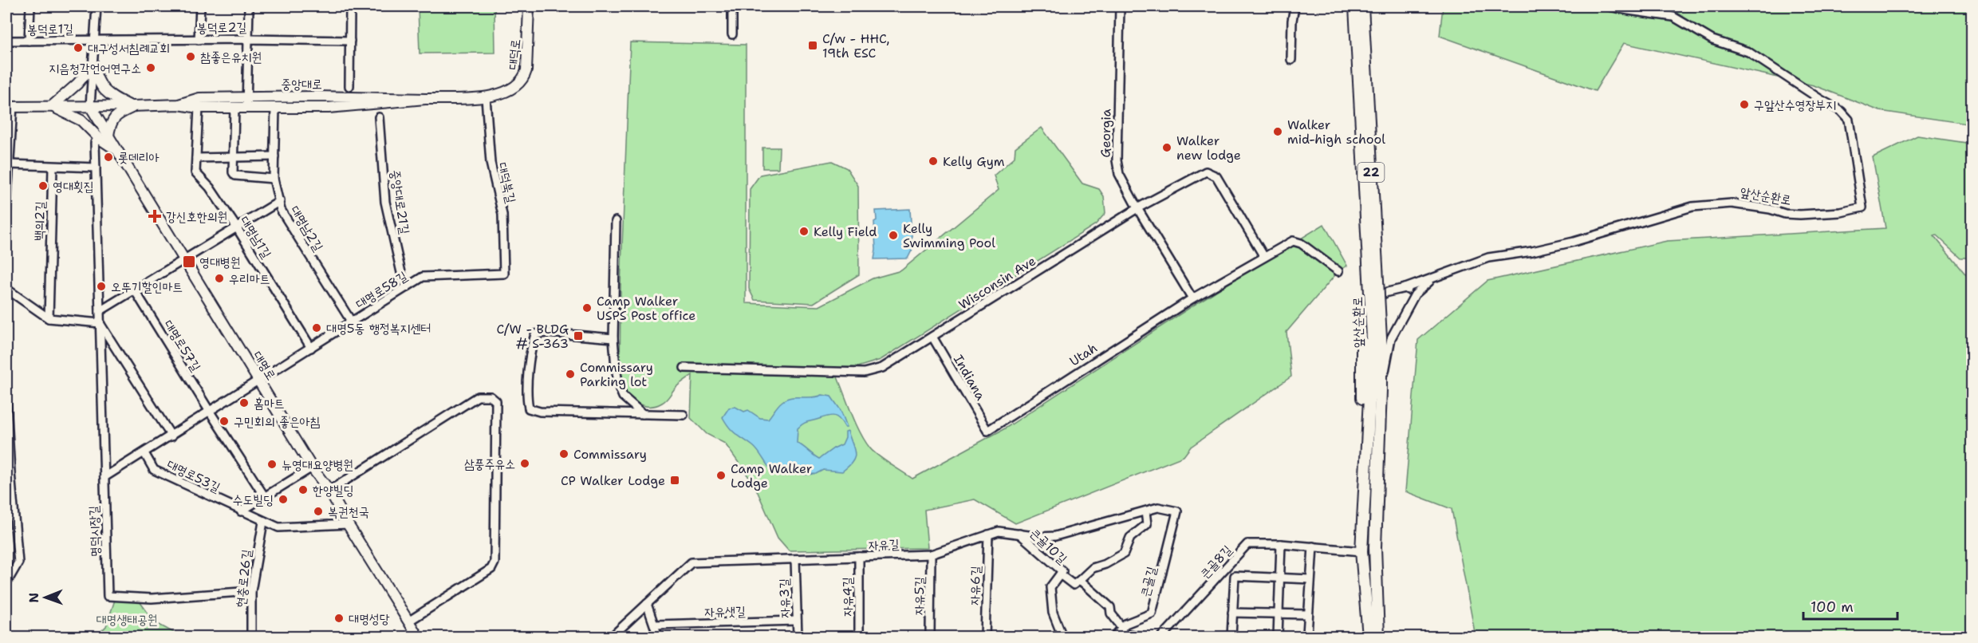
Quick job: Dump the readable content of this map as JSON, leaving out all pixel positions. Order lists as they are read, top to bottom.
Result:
{
  "streets": {
    "highway": ["22", "앞산순환로"],
    "main road": ["대덕로", "중앙대로", "대명로"],
    "street": [
      "봉덕로2길",
      "봉덕로1길",
      "Georgia",
      "대덕북길",
      "중앙대로21길",
      "백의2길",
      "대명남2길",
      "대명남1길",
      "Wisconsin Ave",
      "대명로58길",
      "대명로57길",
      "Utah",
      "Indiana",
      "대명로53길",
      "명덕시장길",
      "자유길",
      "큰골10길",
      "큰골8길",
      "현충로26길",
      "큰골길",
      "자유6길",
      "자유5길",
      "자유4길",
      "자유3길",
      "자유샛길"
    ]
  },
  "crossings": [
    ["봉덕로2길", "봉덕로1길"],
    ["대덕로", "중앙대로"],
    ["중앙대로", "대덕북길"],
    ["중앙대로", "대명남2길"],
    ["중앙대로", "대명남1길"],
    ["중앙대로", "대명로"],
    ["Georgia", "Wisconsin Ave"],
    ["Georgia", "Utah"],
    ["대덕북길", "대명로58길"],
    ["앞산순환로", "큰골8길"],
    ["중앙대로21길", "대명로58길"],
    ["대명남2길", "대명로58길"],
    ["대명남1길", "대명로58길"],
    ["Wisconsin Ave", "Utah"],
    ["Wisconsin Ave", "Indiana"],
    ["대명로58길", "대명로"],
    ["Utah", "Indiana"],
    ["대명로", "대명로53길"],
    ["대명로53길", "현충로26길"],
    ["명덕시장길", "현충로26길"],
    ["자유길", "큰골10길"],
    ["자유길", "큰골길"],
    ["자유길", "자유6길"],
    ["자유길", "자유5길"],
    ["자유길", "자유4길"],
    ["자유길", "자유3길"],
    ["큰골10길", "큰골길"],
    ["자유3길", "자유샛길"]
  ],
  "parks": ["대명생태공원"],
  "places": {
    "transit": [
      "C/w - HHC, 19th ESC",
      "영대병원",
      "C/W - BLDG # S-363",
      "CP Walker Lodge"
    ],
    "other": [
      "대구성서침례교회",
      "참좋은유치원",
      "지음청각언어연구소",
      "구앞산수영장부지",
      "Walker mid-high school",
      "Walker new lodge",
      "롯데리아",
      "Kelly Gym",
      "영대횟집",
      "Kelly Field",
      "Kelly Swimming Pool",
      "우리마트",
      "오뚜기할인마트",
      "Camp Walker USPS Post office",
      "대명5동 행정복지센터",
      "Commissary Parking lot",
      "홈마트",
      "구민회의 좋은아침",
      "Commissary",
      "삼풍주유소",
      "뉴영대요양병원",
      "Camp Walker Lodge",
      "한양빌딩",
      "수도빌딩",
      "복권천국",
      "대명성당"
    ],
    "health": ["강신호한의원"]
  },
  "scale_bar": "100 m",
  "north": "left"
}
